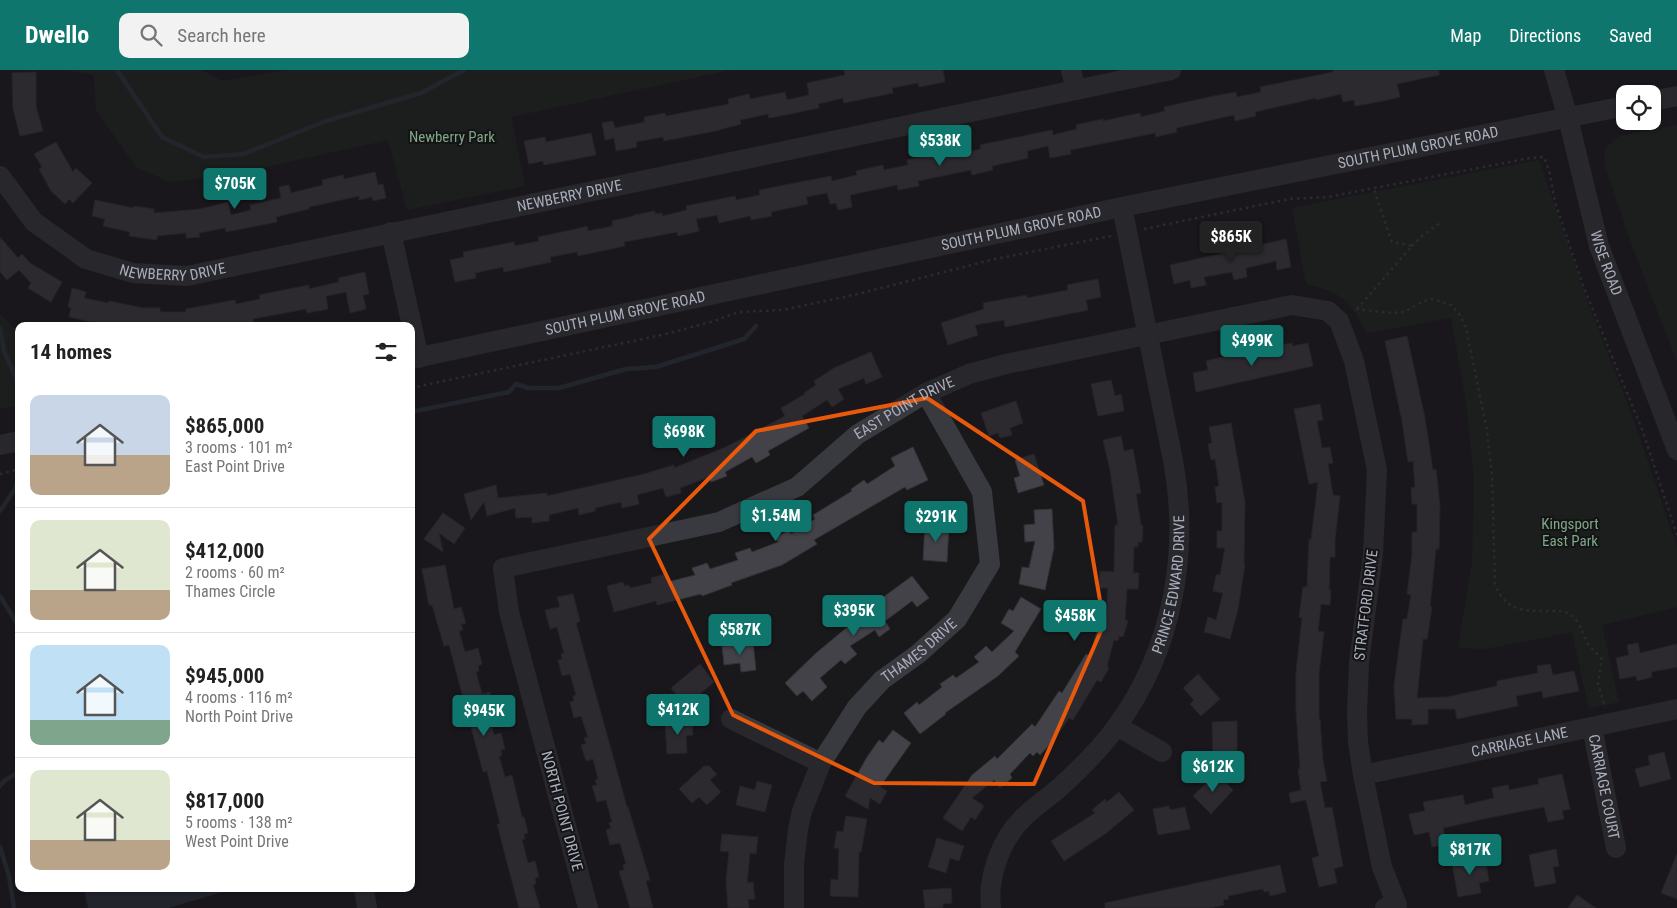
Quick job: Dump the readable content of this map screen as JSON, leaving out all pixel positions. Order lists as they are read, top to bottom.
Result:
{
  "streets": {
    "street": [
      "SOUTH PLUM GROVE ROAD",
      "NEWBERRY DRIVE",
      "WISE ROAD",
      "EAST POINT DRIVE",
      "PRINCE EDWARD DRIVE",
      "STRATFORD DRIVE",
      "THAMES DRIVE",
      "CARRIAGE LANE",
      "CARRIAGE COURT",
      "NORTH POINT DRIVE"
    ]
  },
  "crossings": [
    ["SOUTH PLUM GROVE ROAD", "WISE ROAD"],
    ["SOUTH PLUM GROVE ROAD", "PRINCE EDWARD DRIVE"],
    ["EAST POINT DRIVE", "PRINCE EDWARD DRIVE"],
    ["EAST POINT DRIVE", "STRATFORD DRIVE"],
    ["EAST POINT DRIVE", "THAMES DRIVE"],
    ["EAST POINT DRIVE", "NORTH POINT DRIVE"],
    ["STRATFORD DRIVE", "CARRIAGE LANE"],
    ["CARRIAGE LANE", "CARRIAGE COURT"]
  ],
  "parks": ["Newberry Park", "Kingsport East Park"],
  "page": {
    "header": "Dwello",
    "search": "Search here",
    "nav": ["Map", "Directions", "Saved"],
    "price": [
      "$538K",
      "$705K",
      "$865K",
      "$499K",
      "$698K",
      "$1.54M",
      "$291K",
      "$395K",
      "$458K",
      "$587K",
      "$412K",
      "$945K",
      "$612K",
      "$817K"
    ],
    "heading": "14 homes",
    "list": [
      {
        "name": "$865,000",
        "note": "3 rooms · 101 m² · East Point Drive"
      },
      {
        "name": "$412,000",
        "note": "2 rooms · 60 m² · Thames Circle"
      },
      {
        "name": "$945,000",
        "note": "4 rooms · 116 m² · North Point Drive"
      },
      {
        "name": "$817,000",
        "note": "5 rooms · 138 m² · West Point Drive"
      }
    ]
  }
}
